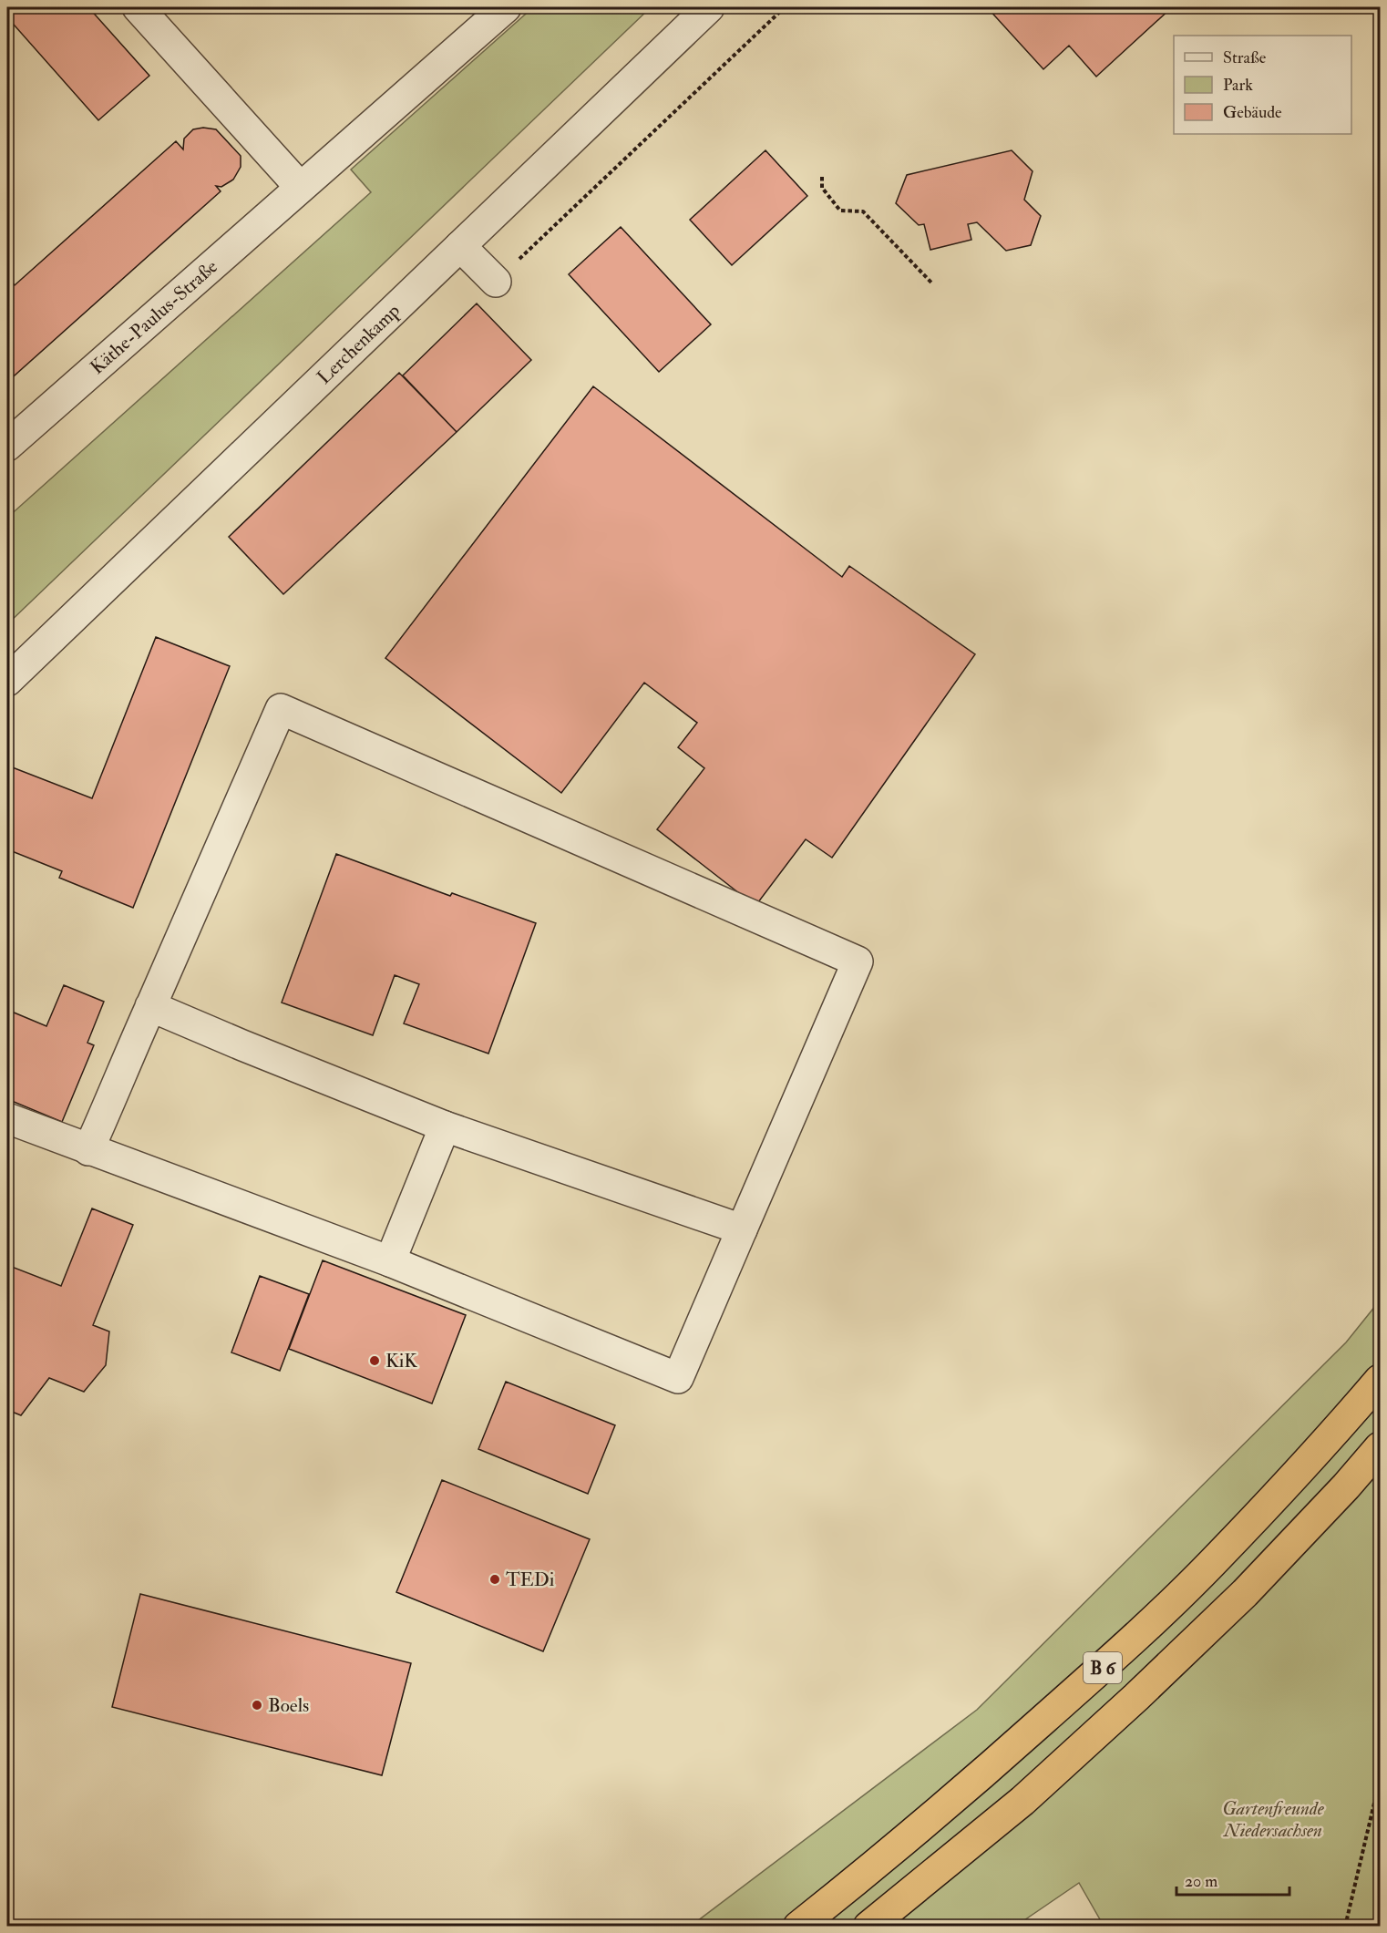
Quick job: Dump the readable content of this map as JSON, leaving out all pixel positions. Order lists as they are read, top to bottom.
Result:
{
  "streets": {
    "highway": ["B 6"],
    "street": ["Käthe-Paulus-Straße", "Lerchenkamp"]
  },
  "parks": ["Gartenfreunde Niedersachsen"],
  "places": ["KiK", "TEDi", "Boels"],
  "legend": ["Straße", "Park", "Gebäude"],
  "scale_bar": "20 m"
}
